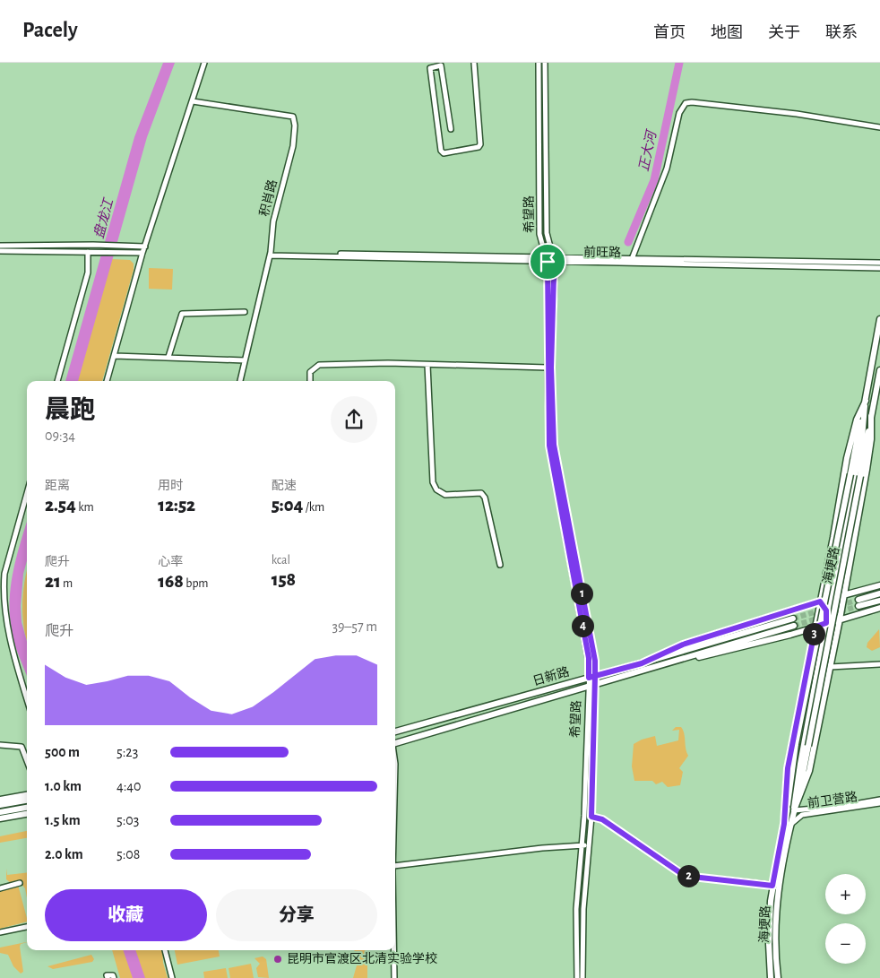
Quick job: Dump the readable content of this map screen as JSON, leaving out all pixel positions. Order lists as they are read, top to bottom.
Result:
{
  "streets": {
    "main road": ["海埂路", "日新路"],
    "street": [
      "积肖路",
      "希望路",
      "前旺路",
      "前卫营路"
    ]
  },
  "crossings": [
    ["积肖路", "前旺路"],
    ["希望路", "前旺路"],
    ["希望路", "日新路"],
    ["海埂路", "前卫营路"]
  ],
  "water": ["正大河", "盘龙江"],
  "places": ["昆明市官渡区北清实验学校"],
  "page": {
    "header": "Pacely",
    "nav": [
      "首页",
      "地图",
      "关于",
      "联系"
    ],
    "heading": ["晨跑", "09:34"],
    "stats": [
      ["距离", "2.54 km"],
      ["用时", "12:52"],
      ["配速", "5:04 /km"],
      ["爬升", "21 m"],
      ["心率", "168 bpm"],
      ["kcal", "158"]
    ],
    "pins": [
      "1",
      "4",
      "3",
      "2"
    ],
    "chart": ["爬升", "39–57 m"],
    "list": [
      {
        "name": "500 m",
        "note": "5:23"
      },
      {
        "name": "1.0 km",
        "note": "4:40"
      },
      {
        "name": "1.5 km",
        "note": "5:03"
      },
      {
        "name": "2.0 km",
        "note": "5:08"
      }
    ],
    "map_buttons": ["+", "−"],
    "buttons": ["收藏", "分享"]
  }
}
